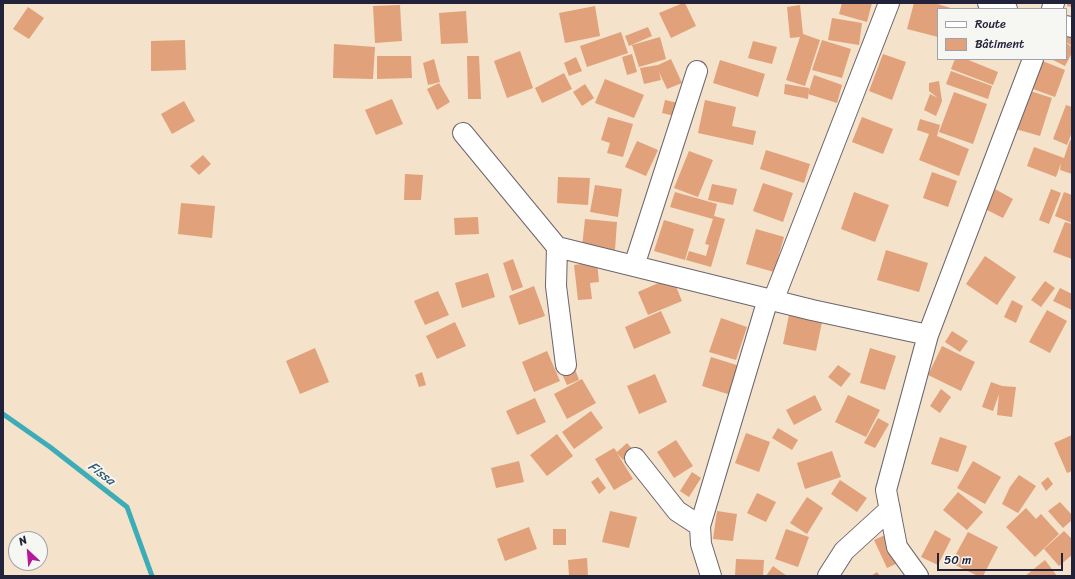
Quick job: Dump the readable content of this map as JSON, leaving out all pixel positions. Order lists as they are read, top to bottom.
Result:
{
  "water": ["Fissa"],
  "legend": ["Route", "Bâtiment"],
  "scale_bar": "50 m",
  "north": "top left"
}
